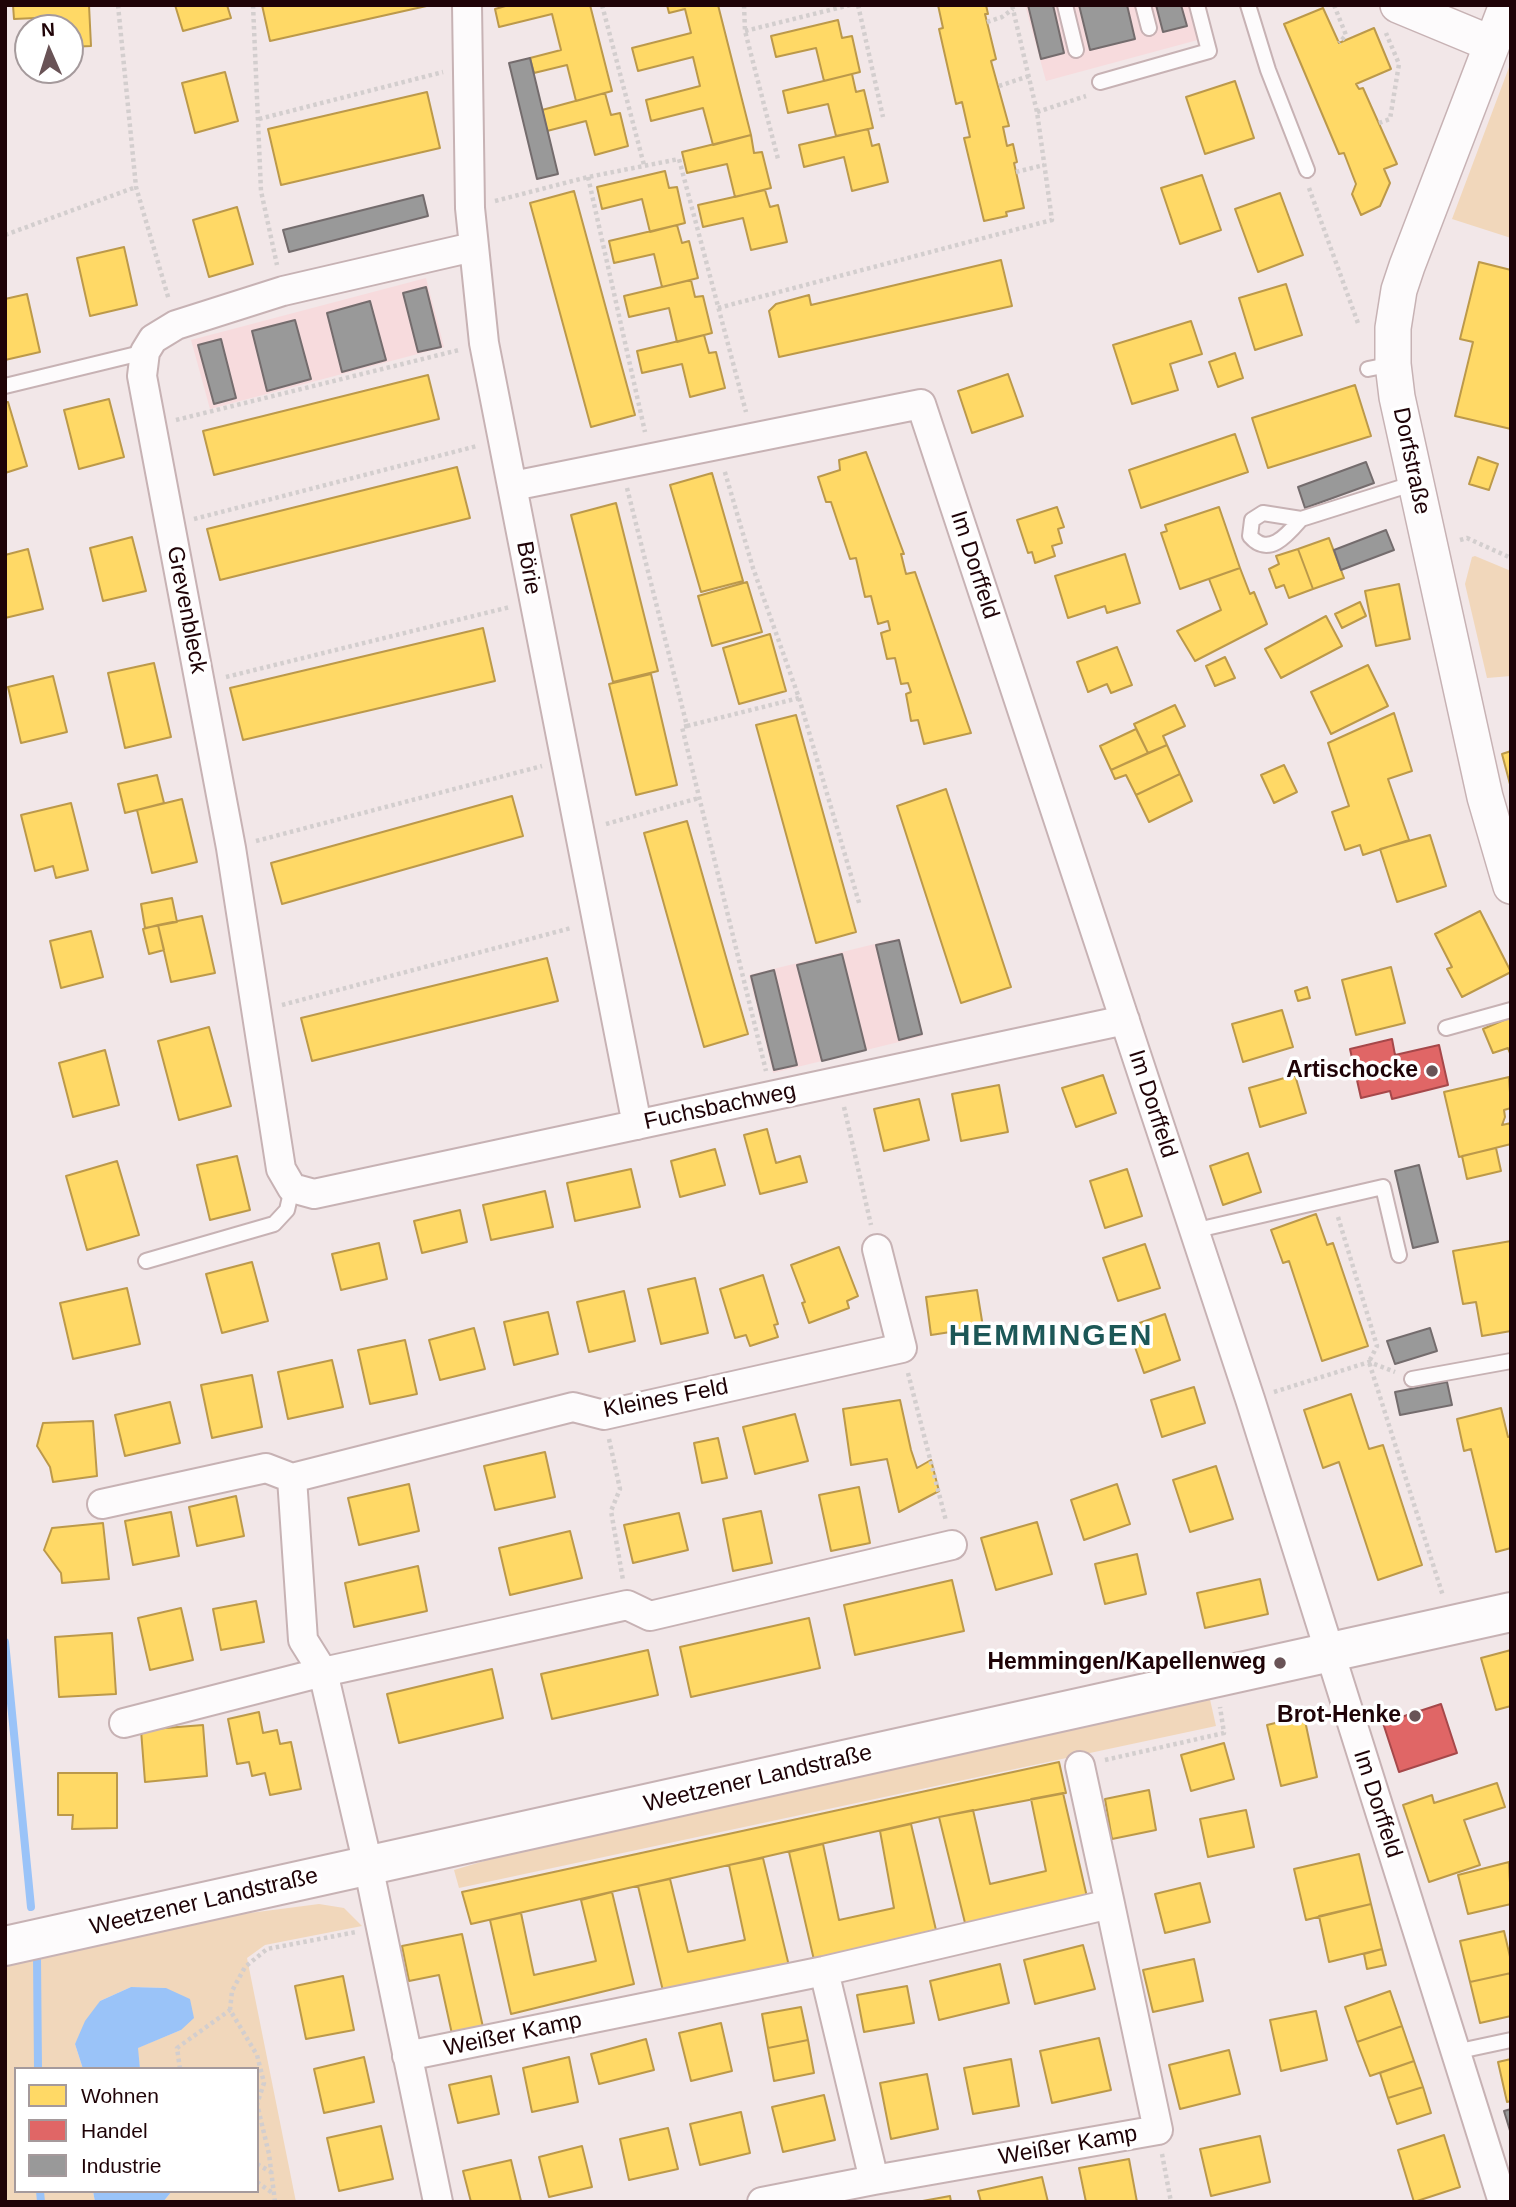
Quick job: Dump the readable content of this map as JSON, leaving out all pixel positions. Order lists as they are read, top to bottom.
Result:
{
  "streets": {
    "main road": ["Weetzener Landstraße"],
    "street": [
      "Dorfstraße",
      "Im Dorffeld",
      "Börie",
      "Grevenbleck",
      "Fuchsbachweg",
      "Kleines Feld",
      "Weißer Kamp"
    ]
  },
  "crossings": [
    ["Im Dorffeld", "Börie"],
    ["Im Dorffeld", "Fuchsbachweg"],
    ["Im Dorffeld", "Weetzener Landstraße"],
    ["Börie", "Fuchsbachweg"],
    ["Grevenbleck", "Fuchsbachweg"]
  ],
  "districts": ["HEMMINGEN"],
  "places": ["Artischocke", "Hemmingen/Kapellenweg", "Brot-Henke"],
  "legend": ["Wohnen", "Handel", "Industrie"],
  "north": "top"
}
